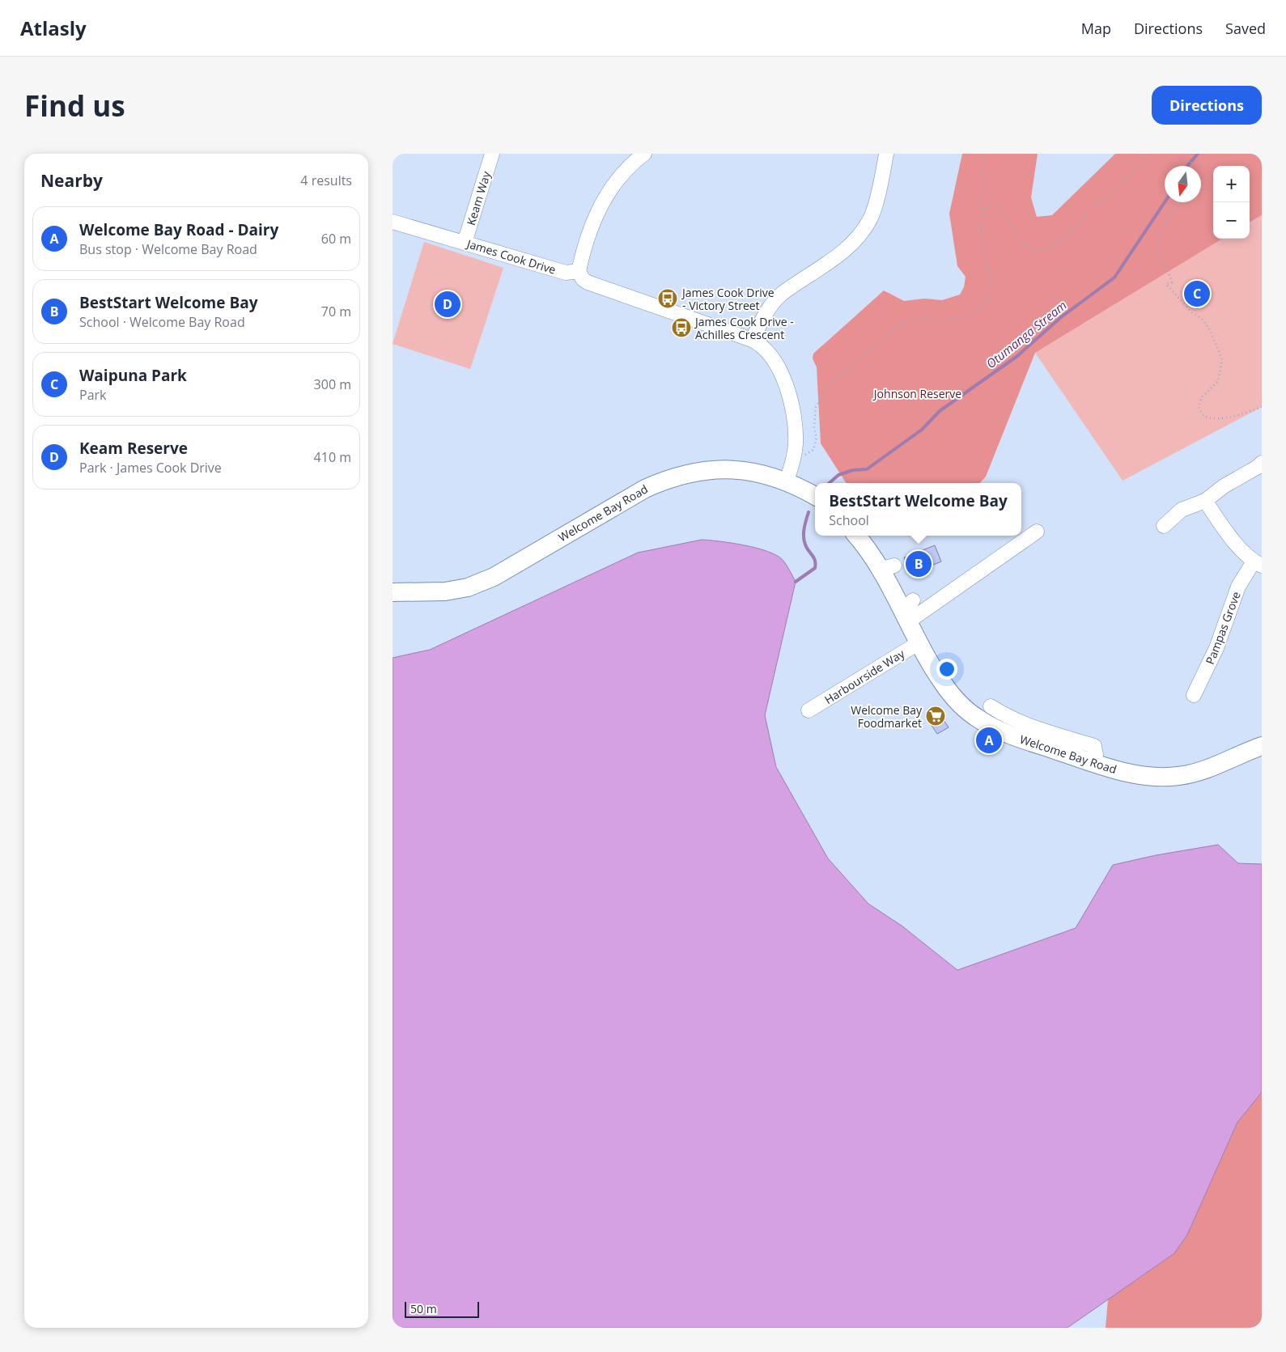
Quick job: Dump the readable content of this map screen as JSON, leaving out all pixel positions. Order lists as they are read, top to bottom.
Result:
{
  "streets": {
    "main road": ["Welcome Bay Road"],
    "street": [
      "Keam Way",
      "James Cook Drive",
      "Pampas Grove",
      "Harbourside Way"
    ]
  },
  "crossings": [
    ["Keam Way", "James Cook Drive"],
    ["Welcome Bay Road", "Harbourside Way"]
  ],
  "water": ["Otumanga Stream"],
  "parks": ["Johnson Reserve"],
  "places": {
    "bus stop": ["James Cook Drive - Victory Street", "James Cook Drive - Achilles Crescent"],
    "supermarket": ["Welcome Bay Foodmarket"]
  },
  "scale_bar": "50 m",
  "north": "bottom",
  "page": {
    "header": "Atlasly",
    "nav": ["Map", "Directions", "Saved"],
    "buttons": "Directions",
    "title": "Find us",
    "heading": ["Nearby", "4 results"],
    "map_buttons": ["+", "−"],
    "list": [
      {
        "mark": "A",
        "name": "Welcome Bay Road - Dairy",
        "note": "Bus stop · Welcome Bay Road",
        "value": "60 m"
      },
      {
        "mark": "B",
        "name": "BestStart Welcome Bay",
        "note": "School · Welcome Bay Road",
        "value": "70 m"
      },
      {
        "mark": "C",
        "name": "Waipuna Park",
        "note": "Park",
        "value": "300 m"
      },
      {
        "mark": "D",
        "name": "Keam Reserve",
        "note": "Park · James Cook Drive",
        "value": "410 m"
      }
    ],
    "pins": [
      "C",
      "D",
      "B",
      "A"
    ],
    "popup": ["BestStart Welcome Bay", "School"],
    "scale": "50 m"
  }
}
